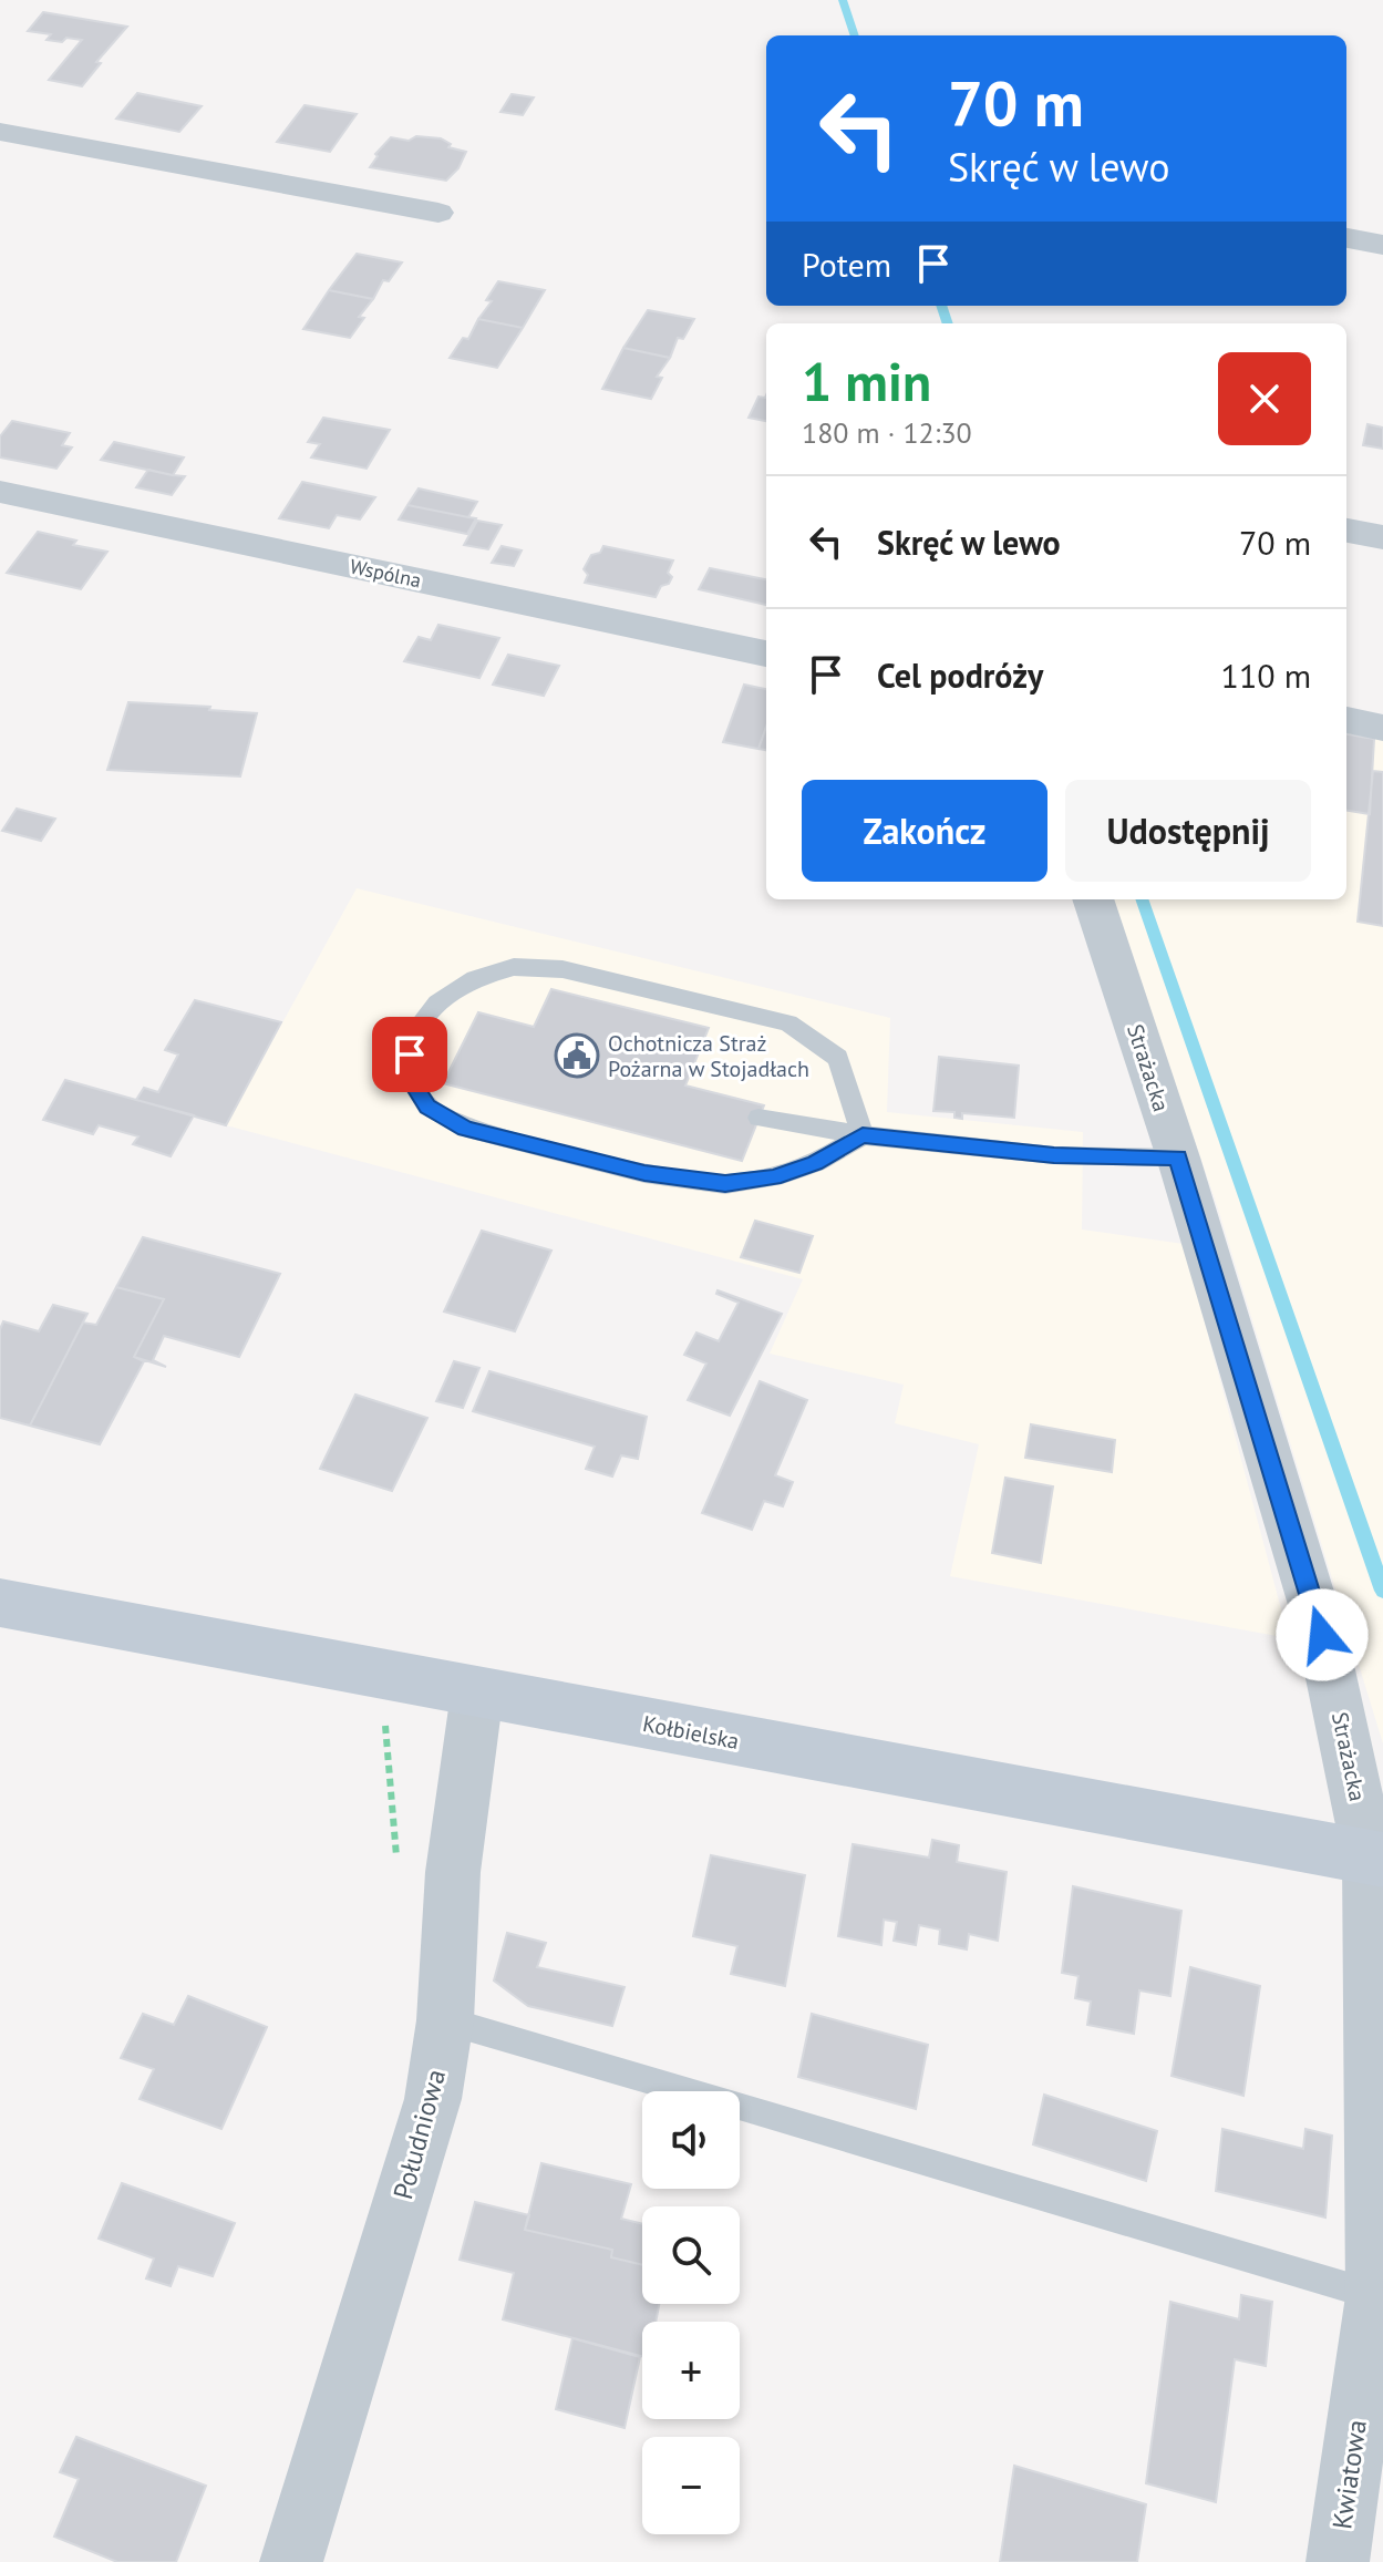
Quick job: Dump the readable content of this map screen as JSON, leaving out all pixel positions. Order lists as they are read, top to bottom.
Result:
{
  "streets": {
    "street": [
      "Wspólna",
      "Strażacka",
      "Kołbielska",
      "Południowa",
      "Kwiatowa"
    ]
  },
  "crossings": [
    ["Strażacka", "Kołbielska"],
    ["Strażacka", "Kwiatowa"],
    ["Kołbielska", "Południowa"],
    ["Kołbielska", "Kwiatowa"]
  ],
  "places": {
    "public building": ["Ochotnicza Straż Pożarna w Stojadłach"]
  },
  "page": {
    "turn": ["70 m", "Skręć w lewo"],
    "then": "Potem",
    "heading": ["1 min", "180 m · 12:30"],
    "list": [
      {
        "name": "Skręć w lewo",
        "value": "70 m"
      },
      {
        "name": "Cel podróży",
        "value": "110 m"
      }
    ],
    "buttons": ["Zakończ", "Udostępnij"],
    "map_buttons": ["+", "−"]
  }
}
